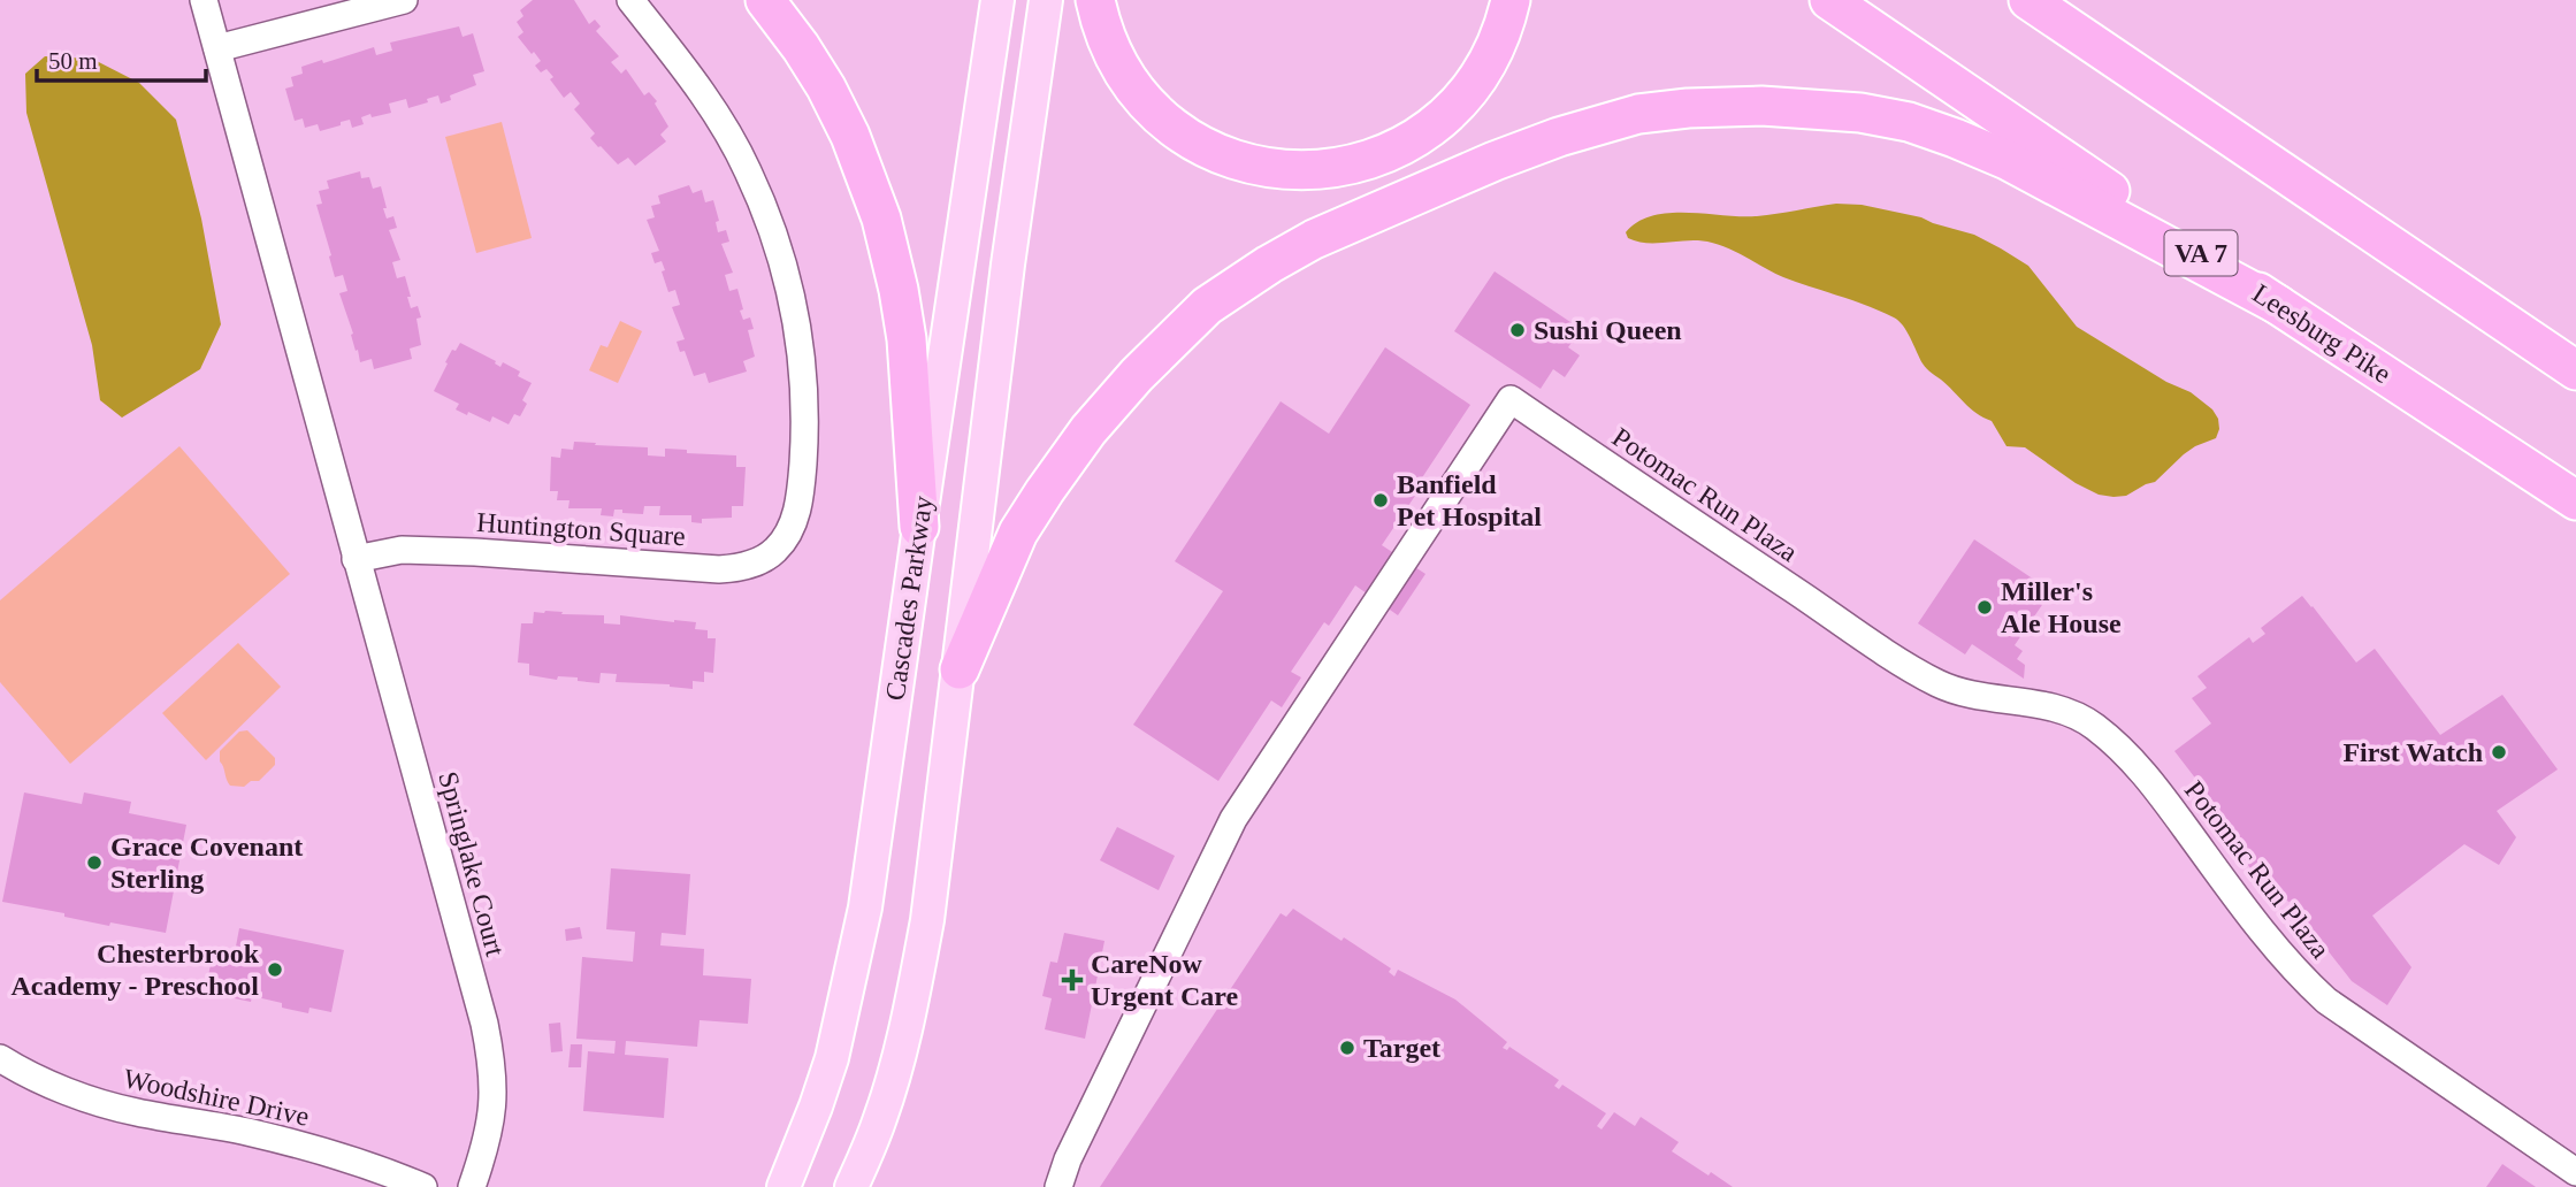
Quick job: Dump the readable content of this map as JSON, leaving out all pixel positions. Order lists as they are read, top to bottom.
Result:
{
  "streets": {
    "highway": ["VA 7", "Leesburg Pike"],
    "main road": ["Cascades Parkway"],
    "street": [
      "Potomac Run Plaza",
      "Huntington Square",
      "Springlake Court",
      "Woodshire Drive"
    ]
  },
  "crossings": [
    ["Huntington Square", "Springlake Court"]
  ],
  "places": {
    "other": [
      "Sushi Queen",
      "Banfield Pet Hospital",
      "Miller's Ale House",
      "First Watch",
      "Grace Covenant Sterling",
      "Chesterbrook Academy - Preschool",
      "Target"
    ],
    "health": ["CareNow Urgent Care"]
  },
  "scale_bar": "50 m"
}
